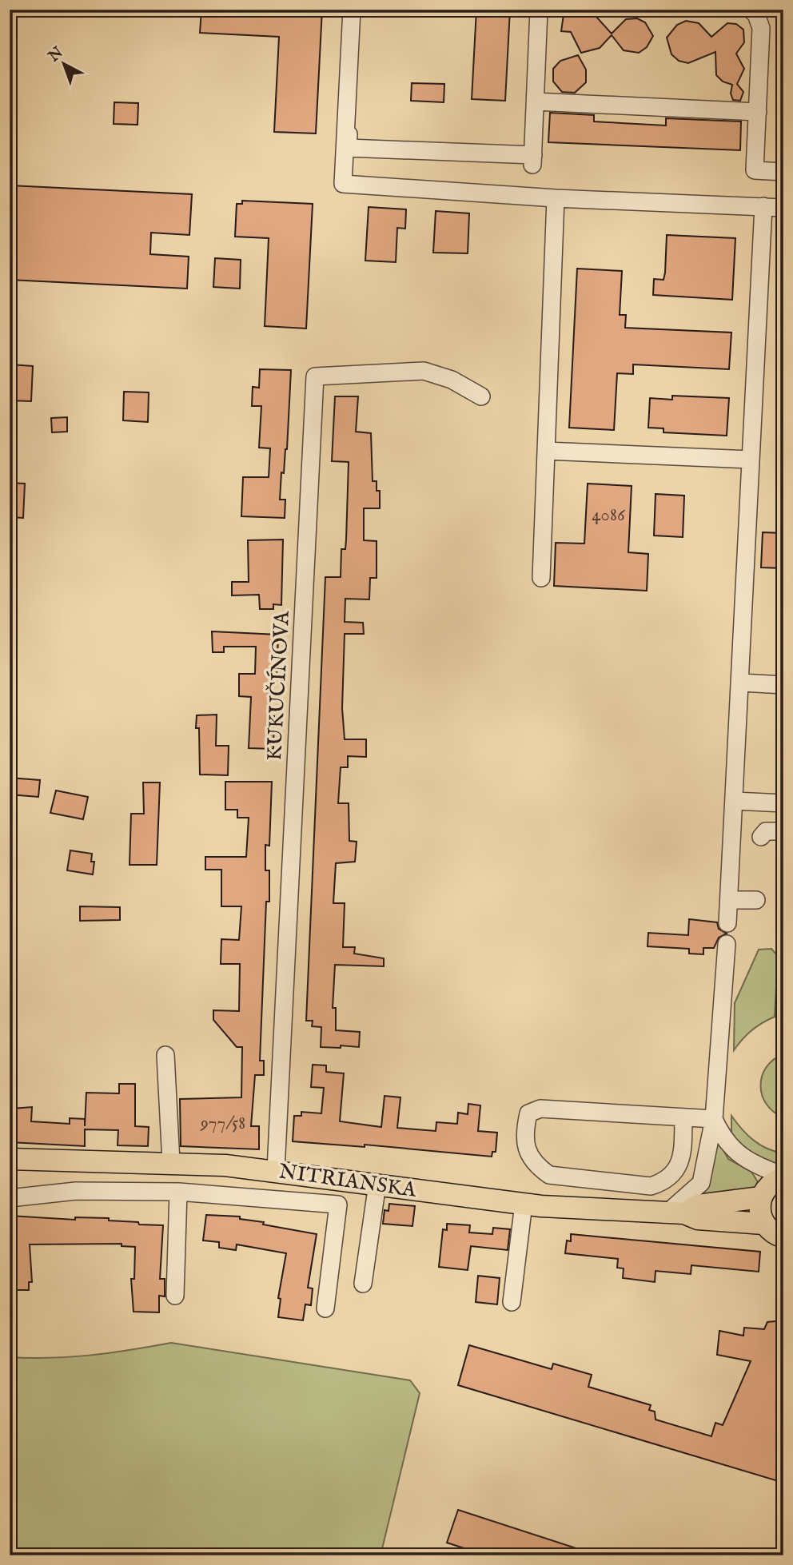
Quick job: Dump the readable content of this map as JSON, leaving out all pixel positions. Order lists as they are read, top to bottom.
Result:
{
  "streets": {
    "main road": ["NITRIANSKA"],
    "street": ["KUKUČÍNOVA"]
  },
  "crossings": [
    ["KUKUČÍNOVA", "NITRIANSKA"]
  ],
  "house_numbers": ["4086", "977/58"],
  "north": "top left"
}
